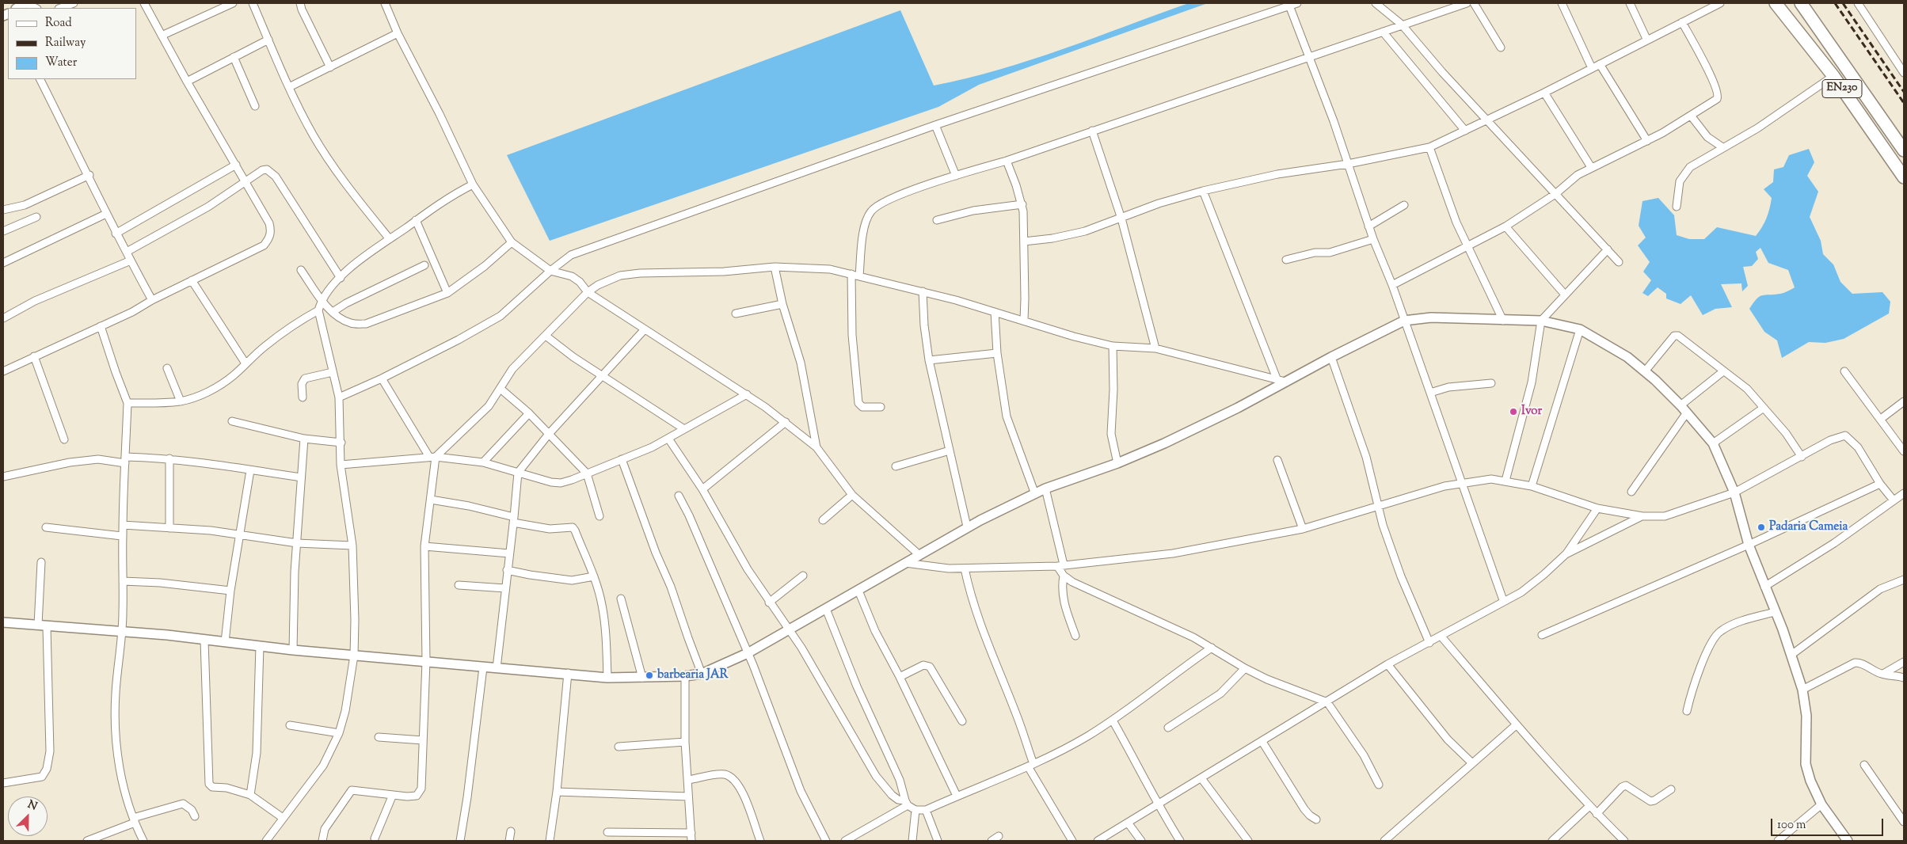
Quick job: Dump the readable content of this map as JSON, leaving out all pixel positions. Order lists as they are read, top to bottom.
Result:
{
  "streets": {
    "highway": ["EN230"]
  },
  "places": ["Ivor", "Padaria Cameia", "barbearia JAR"],
  "legend": ["Road", "Railway", "Water"],
  "scale_bar": "100 m",
  "north": "top right"
}
